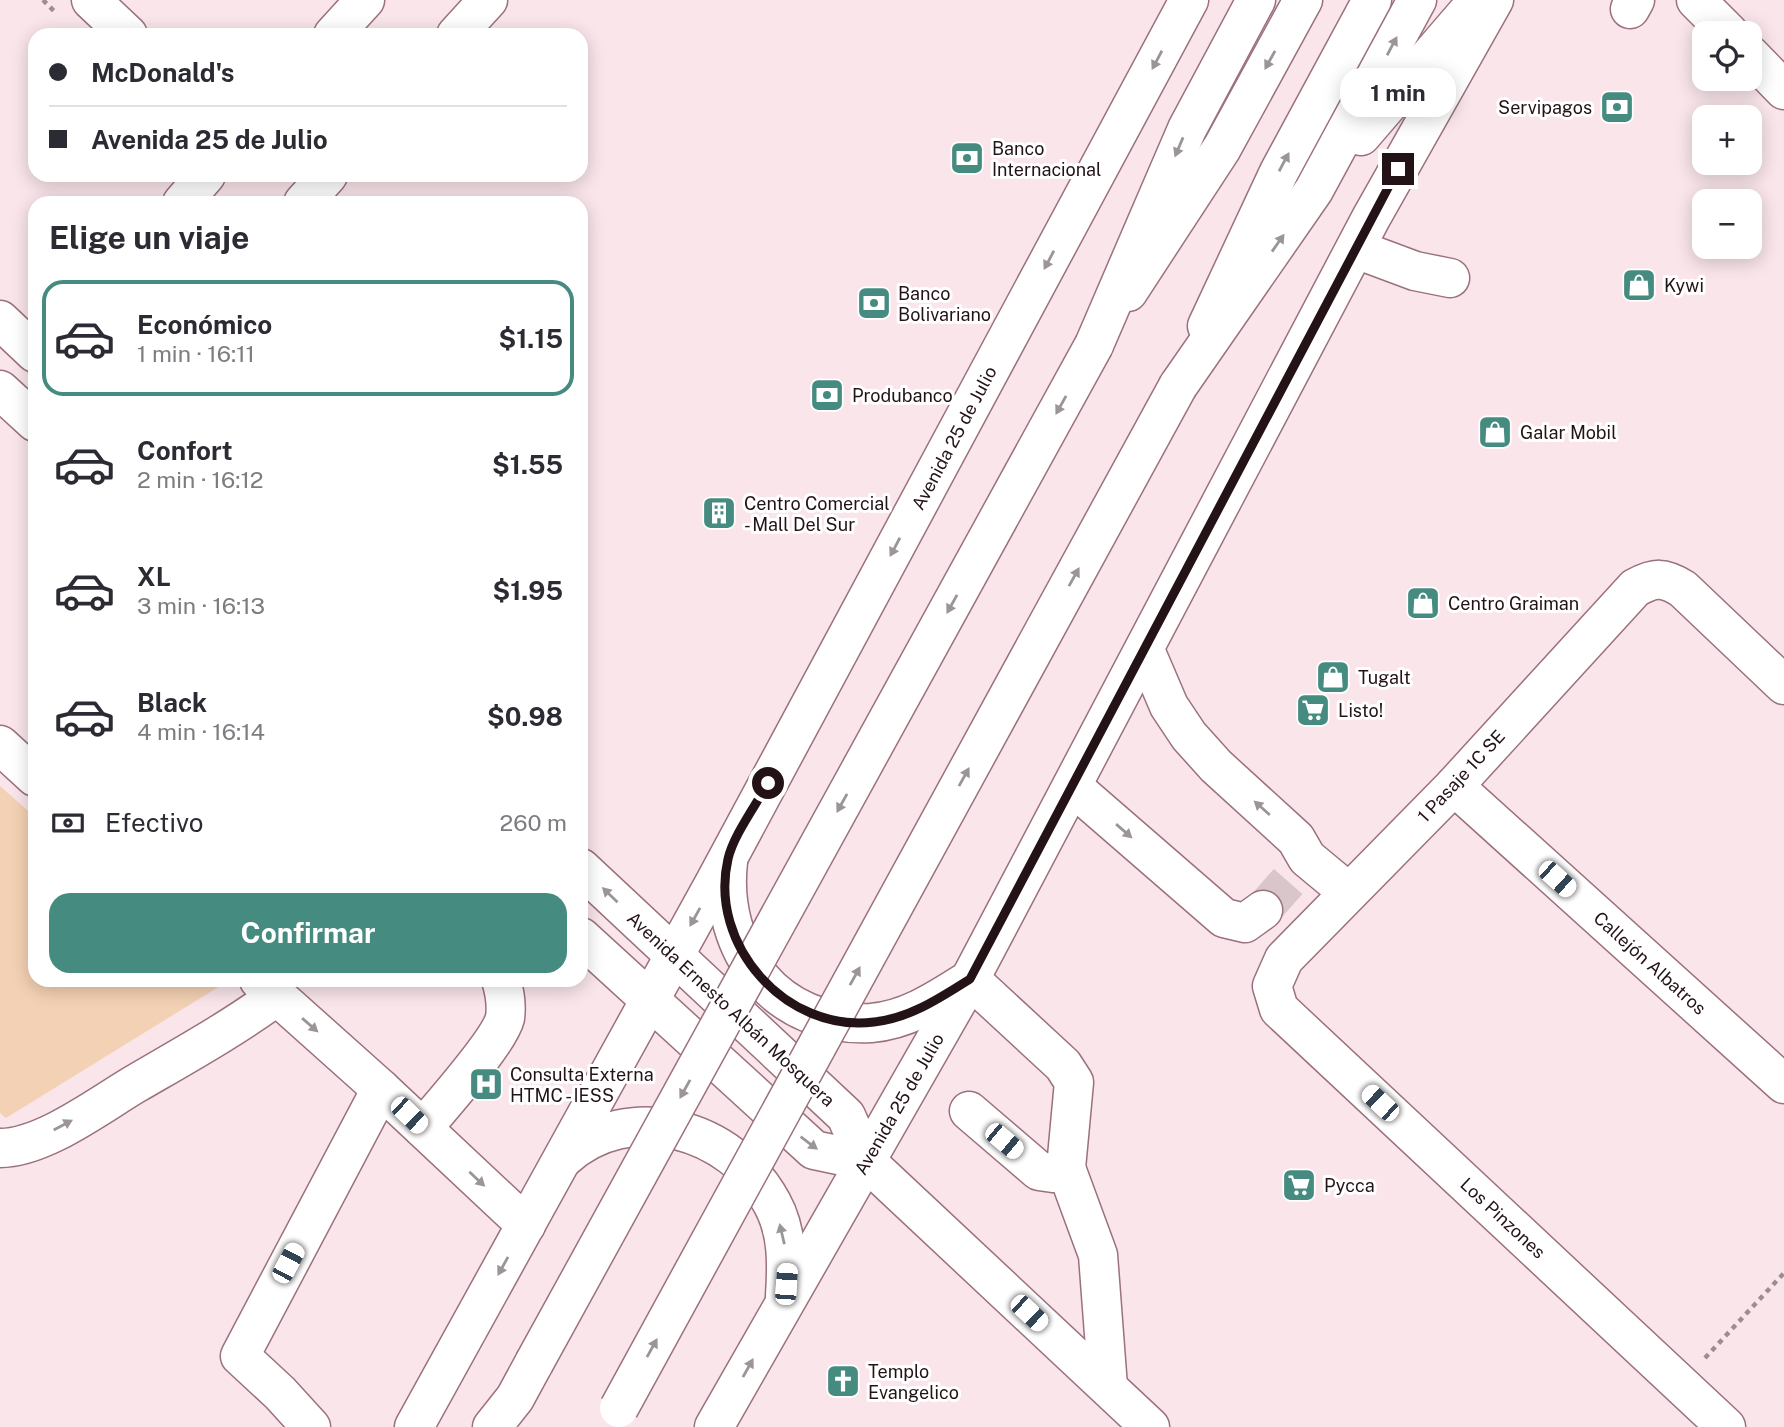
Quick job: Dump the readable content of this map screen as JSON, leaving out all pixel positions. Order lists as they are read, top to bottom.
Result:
{
  "streets": {
    "main road": [
      "Avenida 25 de Julio",
      "1 Pasaje 1C SE",
      "Callejón Albatros",
      "Avenida Ernesto Albán Mosquera",
      "Los Pinzones"
    ]
  },
  "crossings": [
    ["Avenida 25 de Julio", "Avenida Ernesto Albán Mosquera"],
    ["1 Pasaje 1C SE", "Callejón Albatros"],
    ["1 Pasaje 1C SE", "Los Pinzones"]
  ],
  "places": {
    "bank": [
      "Servipagos",
      "Banco Internacional",
      "Banco Bolivariano",
      "Produbanco"
    ],
    "shop": [
      "Kywi",
      "Galar Mobil",
      "Centro Graiman",
      "Tugalt"
    ],
    "building": ["Centro Comercial - Mall Del Sur"],
    "supermarket": ["Listo!", "Pycca"],
    "hospital": ["Consulta Externa HTMC - IESS"],
    "church": ["Templo Evangelico"]
  },
  "page": {
    "map_buttons": ["+", "−"],
    "banner": ["McDonald's", "Avenida 25 de Julio"],
    "bubble": "1 min",
    "heading": "Elige un viaje",
    "list": [
      {
        "name": "Económico",
        "note": "1 min · 16:11",
        "value": "$1.15"
      },
      {
        "name": "Confort",
        "note": "2 min · 16:12",
        "value": "$1.55"
      },
      {
        "name": "XL",
        "note": "3 min · 16:13",
        "value": "$1.95"
      },
      {
        "name": "Black",
        "note": "4 min · 16:14",
        "value": "$0.98"
      }
    ],
    "pay": ["Efectivo", "260 m"],
    "buttons": "Confirmar"
  }
}
